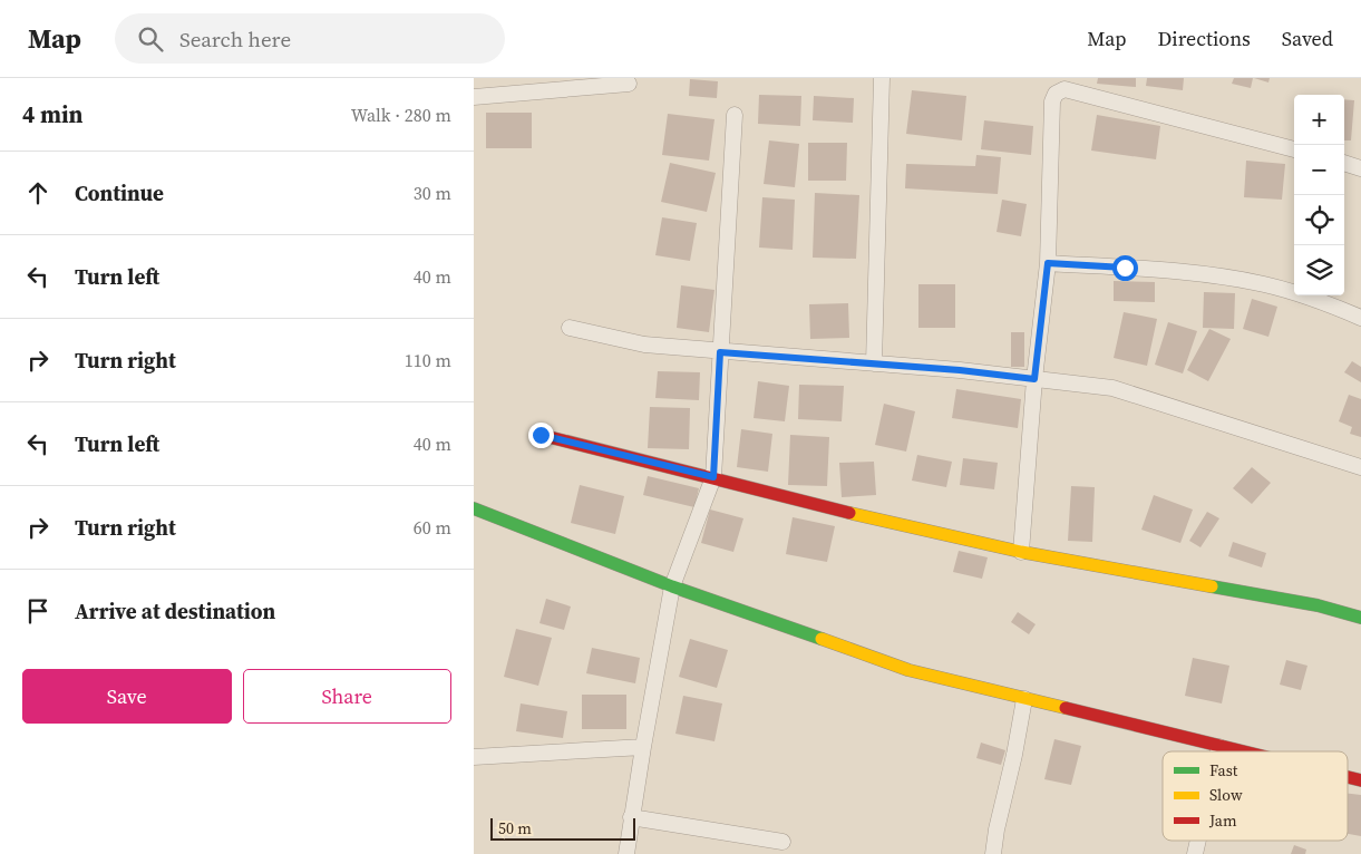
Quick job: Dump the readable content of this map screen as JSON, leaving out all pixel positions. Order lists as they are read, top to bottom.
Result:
{
  "legend": ["Fast", "Slow", "Jam"],
  "scale_bar": "50 m",
  "page": {
    "header": "Map",
    "search": "Search here",
    "nav": ["Map", "Directions", "Saved"],
    "heading": ["4 min", "Walk · 280 m"],
    "map_buttons": ["+", "−"],
    "list": [
      ["Continue", "30 m"],
      ["Turn left", "40 m"],
      ["Turn right", "110 m"],
      ["Turn left", "40 m"],
      ["Turn right", "60 m"],
      "Arrive at destination"
    ],
    "buttons": ["Save", "Share"],
    "scale": "50 m"
  }
}
